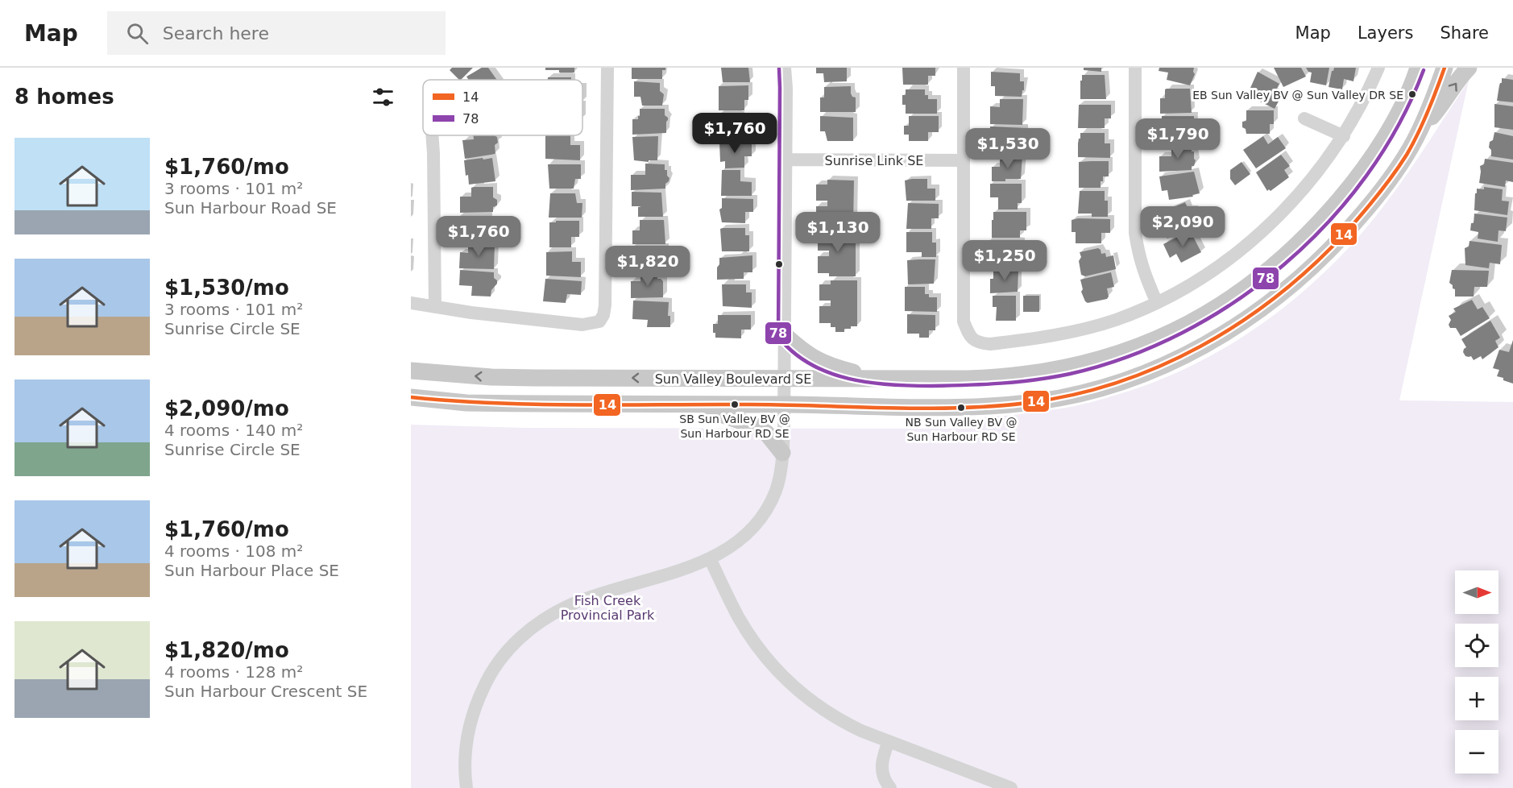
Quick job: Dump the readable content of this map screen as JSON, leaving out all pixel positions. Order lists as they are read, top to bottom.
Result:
{
  "streets": {
    "main road": ["Sun Valley Boulevard SE"],
    "street": ["Sunrise Link SE"]
  },
  "parks": ["Fish Creek Provincial Park"],
  "places": ["EB Sun Valley BV @ Sun Valley DR SE", "SB Sun Valley BV @ Sun Harbour RD SE", "NB Sun Valley BV @ Sun Harbour RD SE"],
  "lines": ["transit line 14", "transit line 78"],
  "legend": ["14", "78"],
  "north": "right",
  "page": {
    "header": "Map",
    "search": "Search here",
    "nav": ["Map", "Layers", "Share"],
    "heading": "8 homes",
    "price": [
      "$1,760",
      "$1,790",
      "$1,530",
      "$2,090",
      "$1,130",
      "$1,760",
      "$1,250",
      "$1,820"
    ],
    "list": [
      {
        "name": "$1,760/mo",
        "note": "3 rooms · 101 m² · Sun Harbour Road SE"
      },
      {
        "name": "$1,530/mo",
        "note": "3 rooms · 101 m² · Sunrise Circle SE"
      },
      {
        "name": "$2,090/mo",
        "note": "4 rooms · 140 m² · Sunrise Circle SE"
      },
      {
        "name": "$1,760/mo",
        "note": "4 rooms · 108 m² · Sun Harbour Place SE"
      },
      {
        "name": "$1,820/mo",
        "note": "4 rooms · 128 m² · Sun Harbour Crescent SE"
      }
    ],
    "map_buttons": ["+", "−"]
  }
}
